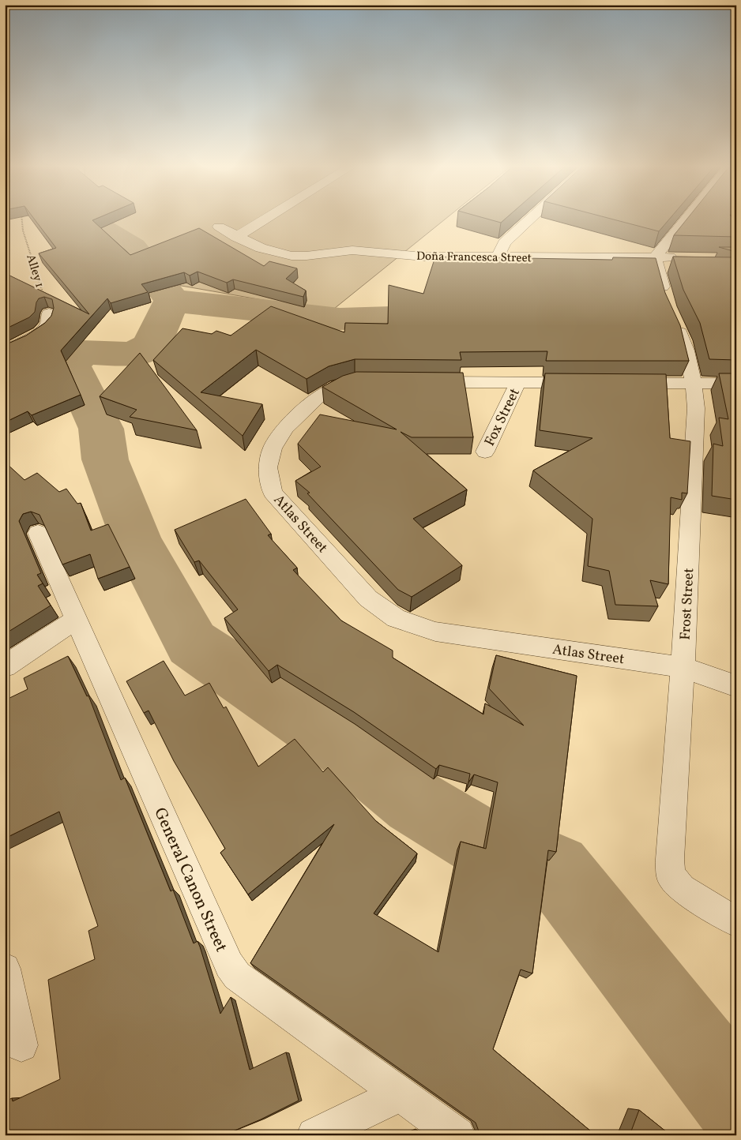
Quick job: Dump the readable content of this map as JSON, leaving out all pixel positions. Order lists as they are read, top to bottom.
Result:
{
  "streets": {
    "street": [
      "Doña Francesca Street",
      "Fox Street",
      "Atlas Street",
      "Frost Street",
      "General Canon Street"
    ],
    "path": ["Alley 1"]
  },
  "crossings": [
    ["Doña Francesca Street", "Frost Street"],
    ["Atlas Street", "Frost Street"]
  ]
}
